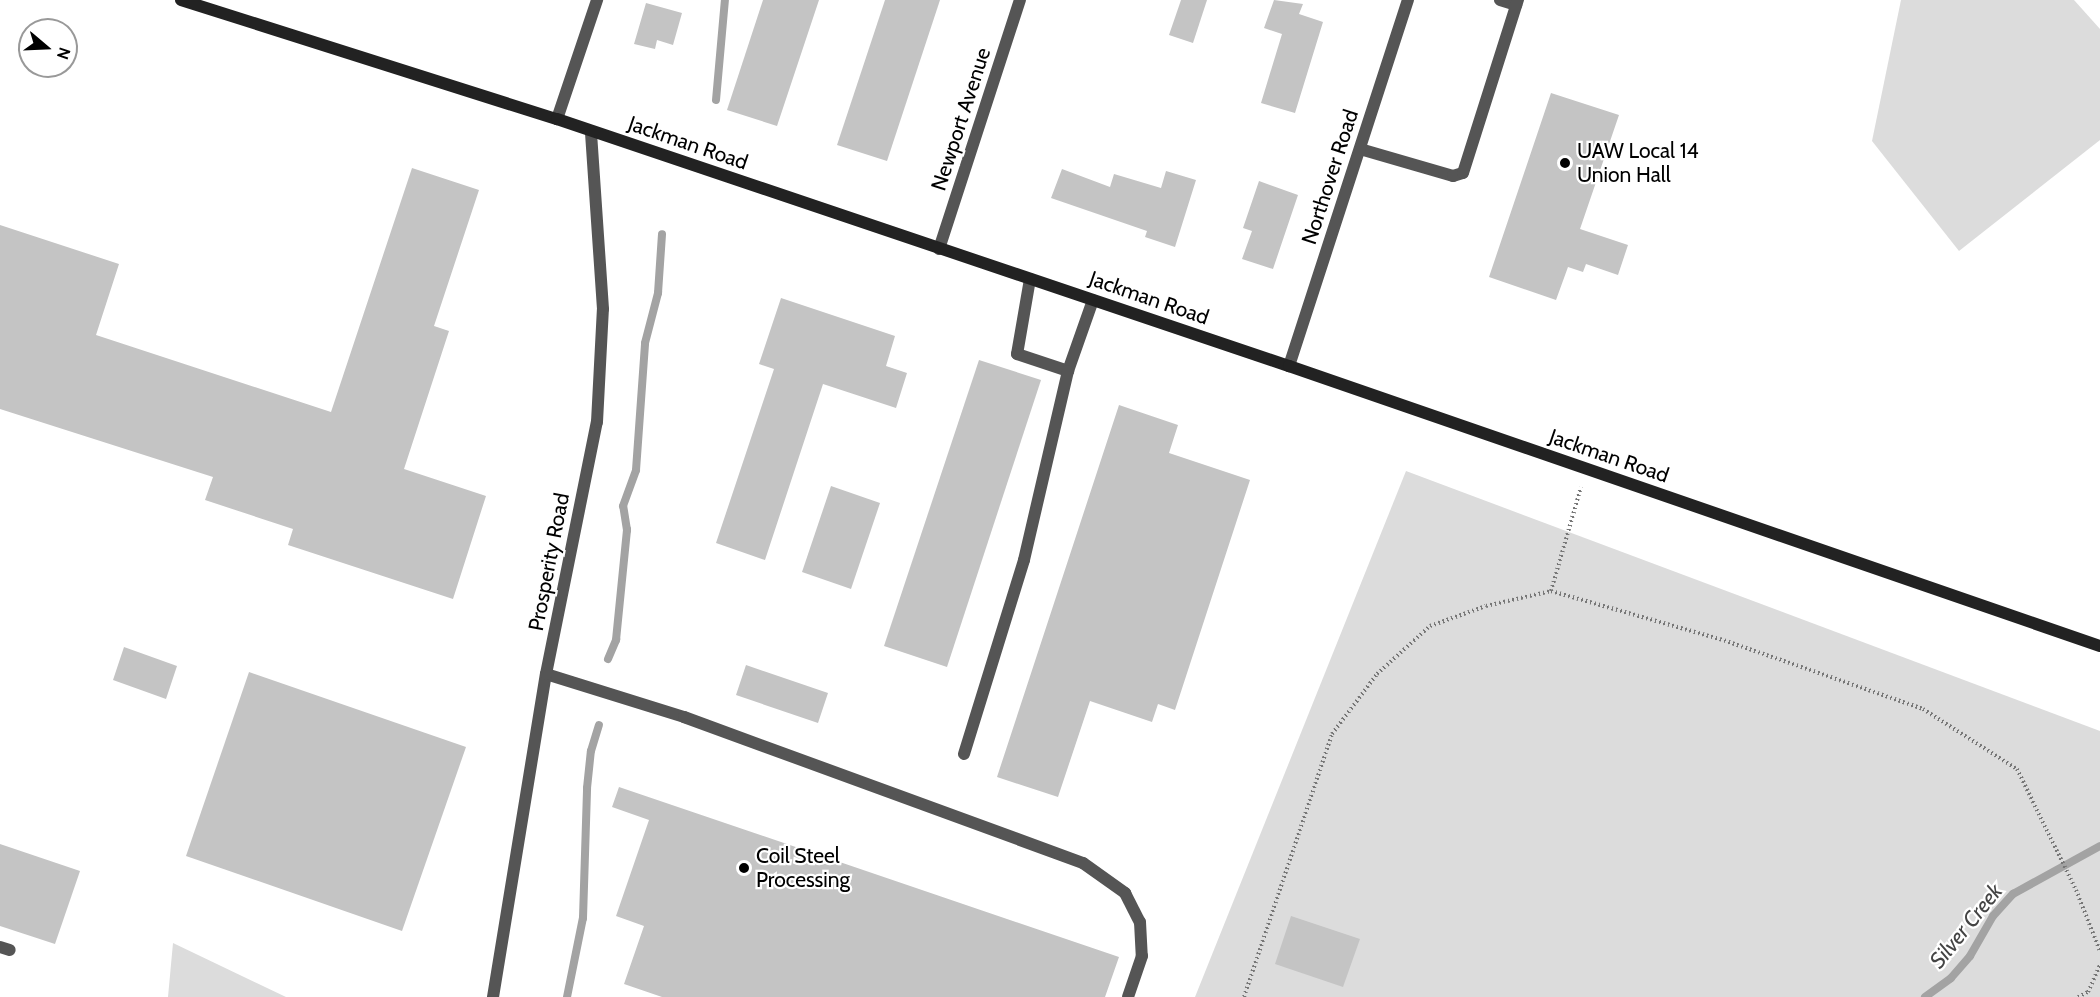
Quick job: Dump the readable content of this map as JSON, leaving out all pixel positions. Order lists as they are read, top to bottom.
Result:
{
  "streets": {
    "main road": ["Jackman Road"],
    "street": ["Newport Avenue", "Northover Road", "Prosperity Road"]
  },
  "crossings": [
    ["Newport Avenue", "Jackman Road"],
    ["Jackman Road", "Northover Road"],
    ["Jackman Road", "Prosperity Road"]
  ],
  "water": ["Silver Creek"],
  "places": ["UAW Local 14 Union Hall", "Coil Steel Processing"],
  "north": "right"
}
